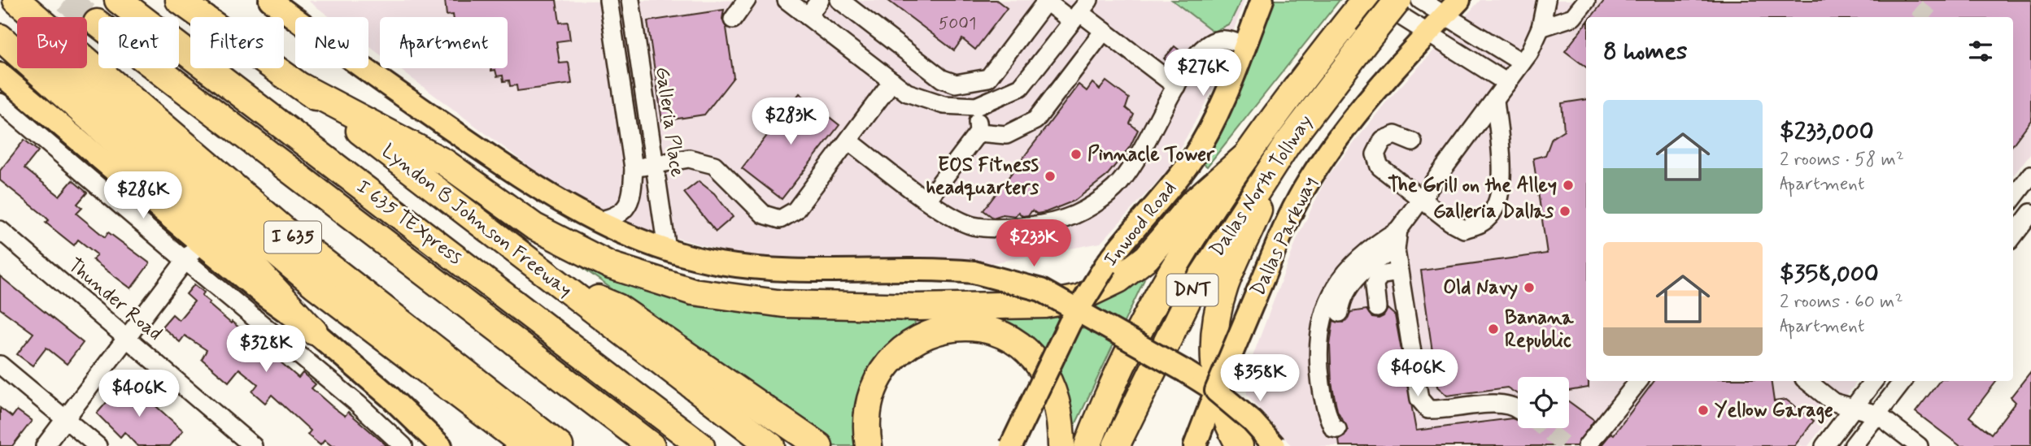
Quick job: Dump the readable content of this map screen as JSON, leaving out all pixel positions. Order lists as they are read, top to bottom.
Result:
{
  "streets": {
    "highway": [
      "Dallas North Tollway",
      "Lyndon B Johnson Freeway",
      "I 635 TEXpress",
      "I 635",
      "DNT"
    ],
    "main road": ["Inwood Road", "Dallas Parkway"],
    "street": ["Galleria Place", "Thunder Road"]
  },
  "places": [
    "Pinnacle Tower",
    "EOS Fitness headquarters",
    "The Grill on the Alley",
    "Galleria Dallas",
    "Old Navy",
    "Banana Republic",
    "Yellow Garage"
  ],
  "house_numbers": ["5001"],
  "page": {
    "chip": [
      "Buy",
      "Rent",
      "Filters",
      "New",
      "Apartment"
    ],
    "heading": "8 homes",
    "price": [
      "$276K",
      "$283K",
      "$286K",
      "$233K",
      "$328K",
      "$406K",
      "$358K",
      "$406K"
    ],
    "list": [
      {
        "name": "$233,000",
        "note": "2 rooms · 58 m² · Apartment"
      },
      {
        "name": "$358,000",
        "note": "2 rooms · 60 m² · Apartment"
      }
    ]
  }
}
